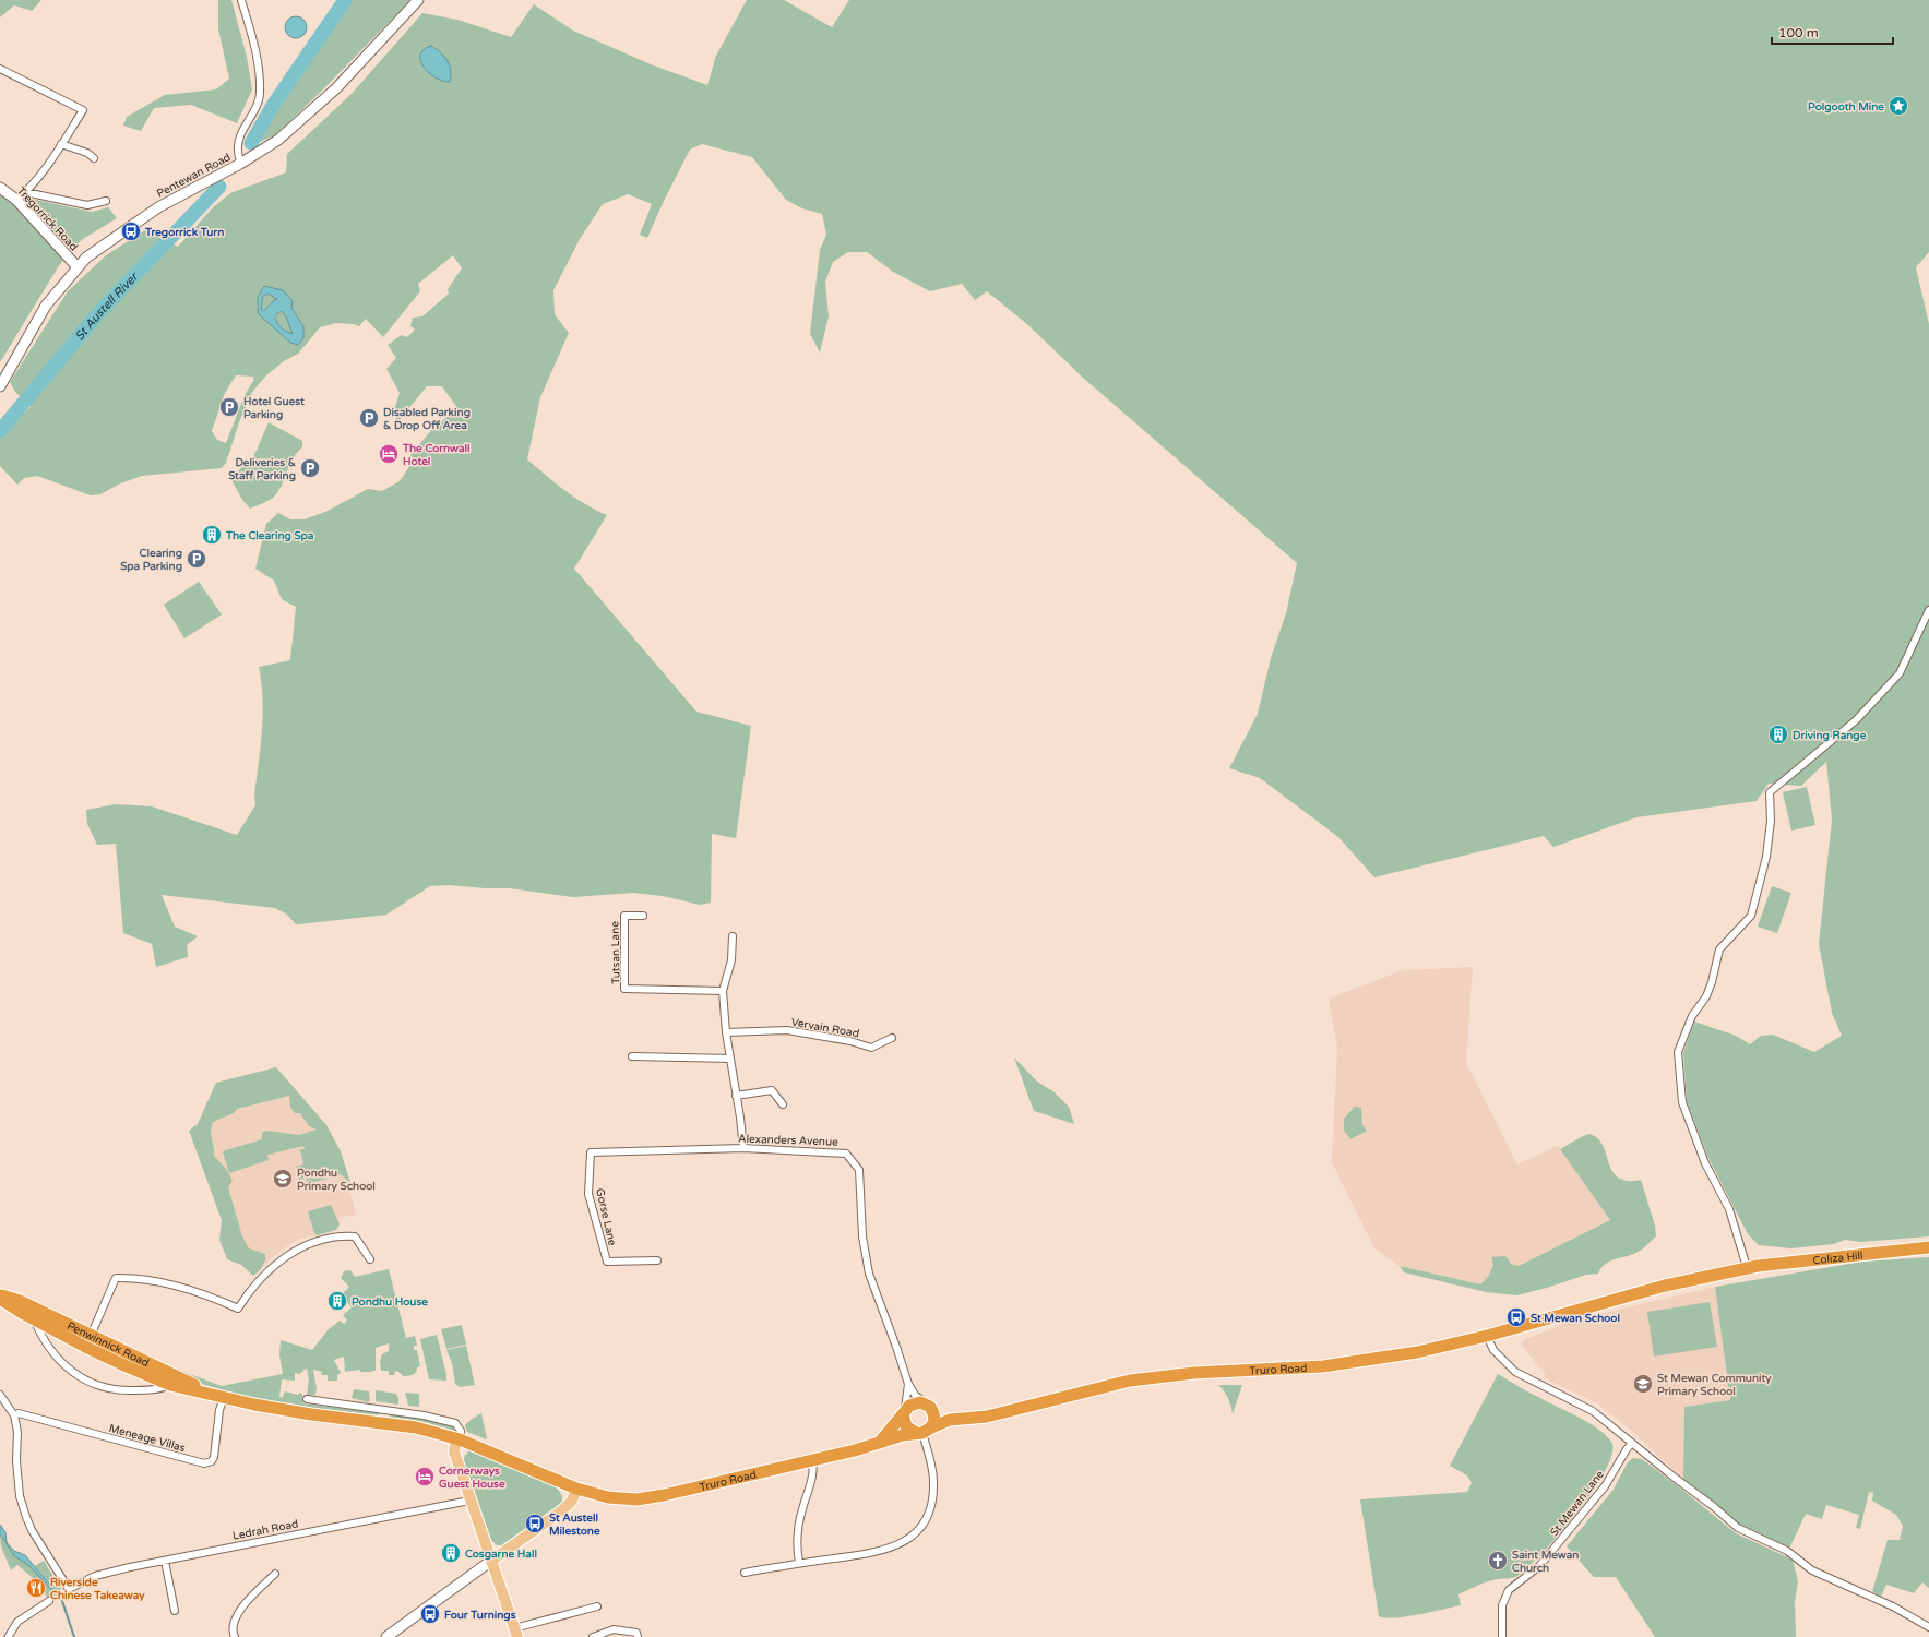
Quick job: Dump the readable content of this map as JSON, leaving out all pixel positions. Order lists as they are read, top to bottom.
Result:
{
  "streets": {
    "highway": ["Coliza Hill", "Penwinnick Road", "Truro Road"],
    "main road": ["Pentewan Road", "Tregorrick Road"],
    "street": [
      "Tutsan Lane",
      "Vervain Road",
      "Alexanders Avenue",
      "Gorse Lane",
      "Meneage Villas",
      "St Mewan Lane",
      "Ledrah Road"
    ]
  },
  "crossings": [
    ["Pentewan Road", "Tregorrick Road"],
    ["Alexanders Avenue", "Gorse Lane"],
    ["Alexanders Avenue", "Truro Road"],
    ["Coliza Hill", "Truro Road"],
    ["Penwinnick Road", "Truro Road"],
    ["Penwinnick Road", "Meneage Villas"],
    ["Meneage Villas", "Ledrah Road"]
  ],
  "water": ["St Austell River"],
  "places": {
    "place": ["Polgooth Mine"],
    "bus stop": [
      "Tregorrick Turn",
      "St Mewan School",
      "St Austell Milestone",
      "Four Turnings"
    ],
    "parking": [
      "Hotel Guest Parking",
      "Disabled Parking & Drop Off Area",
      "Deliveries & Staff Parking",
      "Clearing Spa Parking"
    ],
    "hotel": ["The Cornwall Hotel", "Cornerways Guest House"],
    "building": [
      "The Clearing Spa",
      "Driving Range",
      "Pondhu House",
      "Cosgarne Hall"
    ],
    "school or university": ["Pondhu Primary School", "St Mewan Community Primary School"],
    "church": ["Saint Mewan Church"],
    "restaurant": ["Riverside Chinese Takeaway"]
  },
  "scale_bar": "100 m"
}
